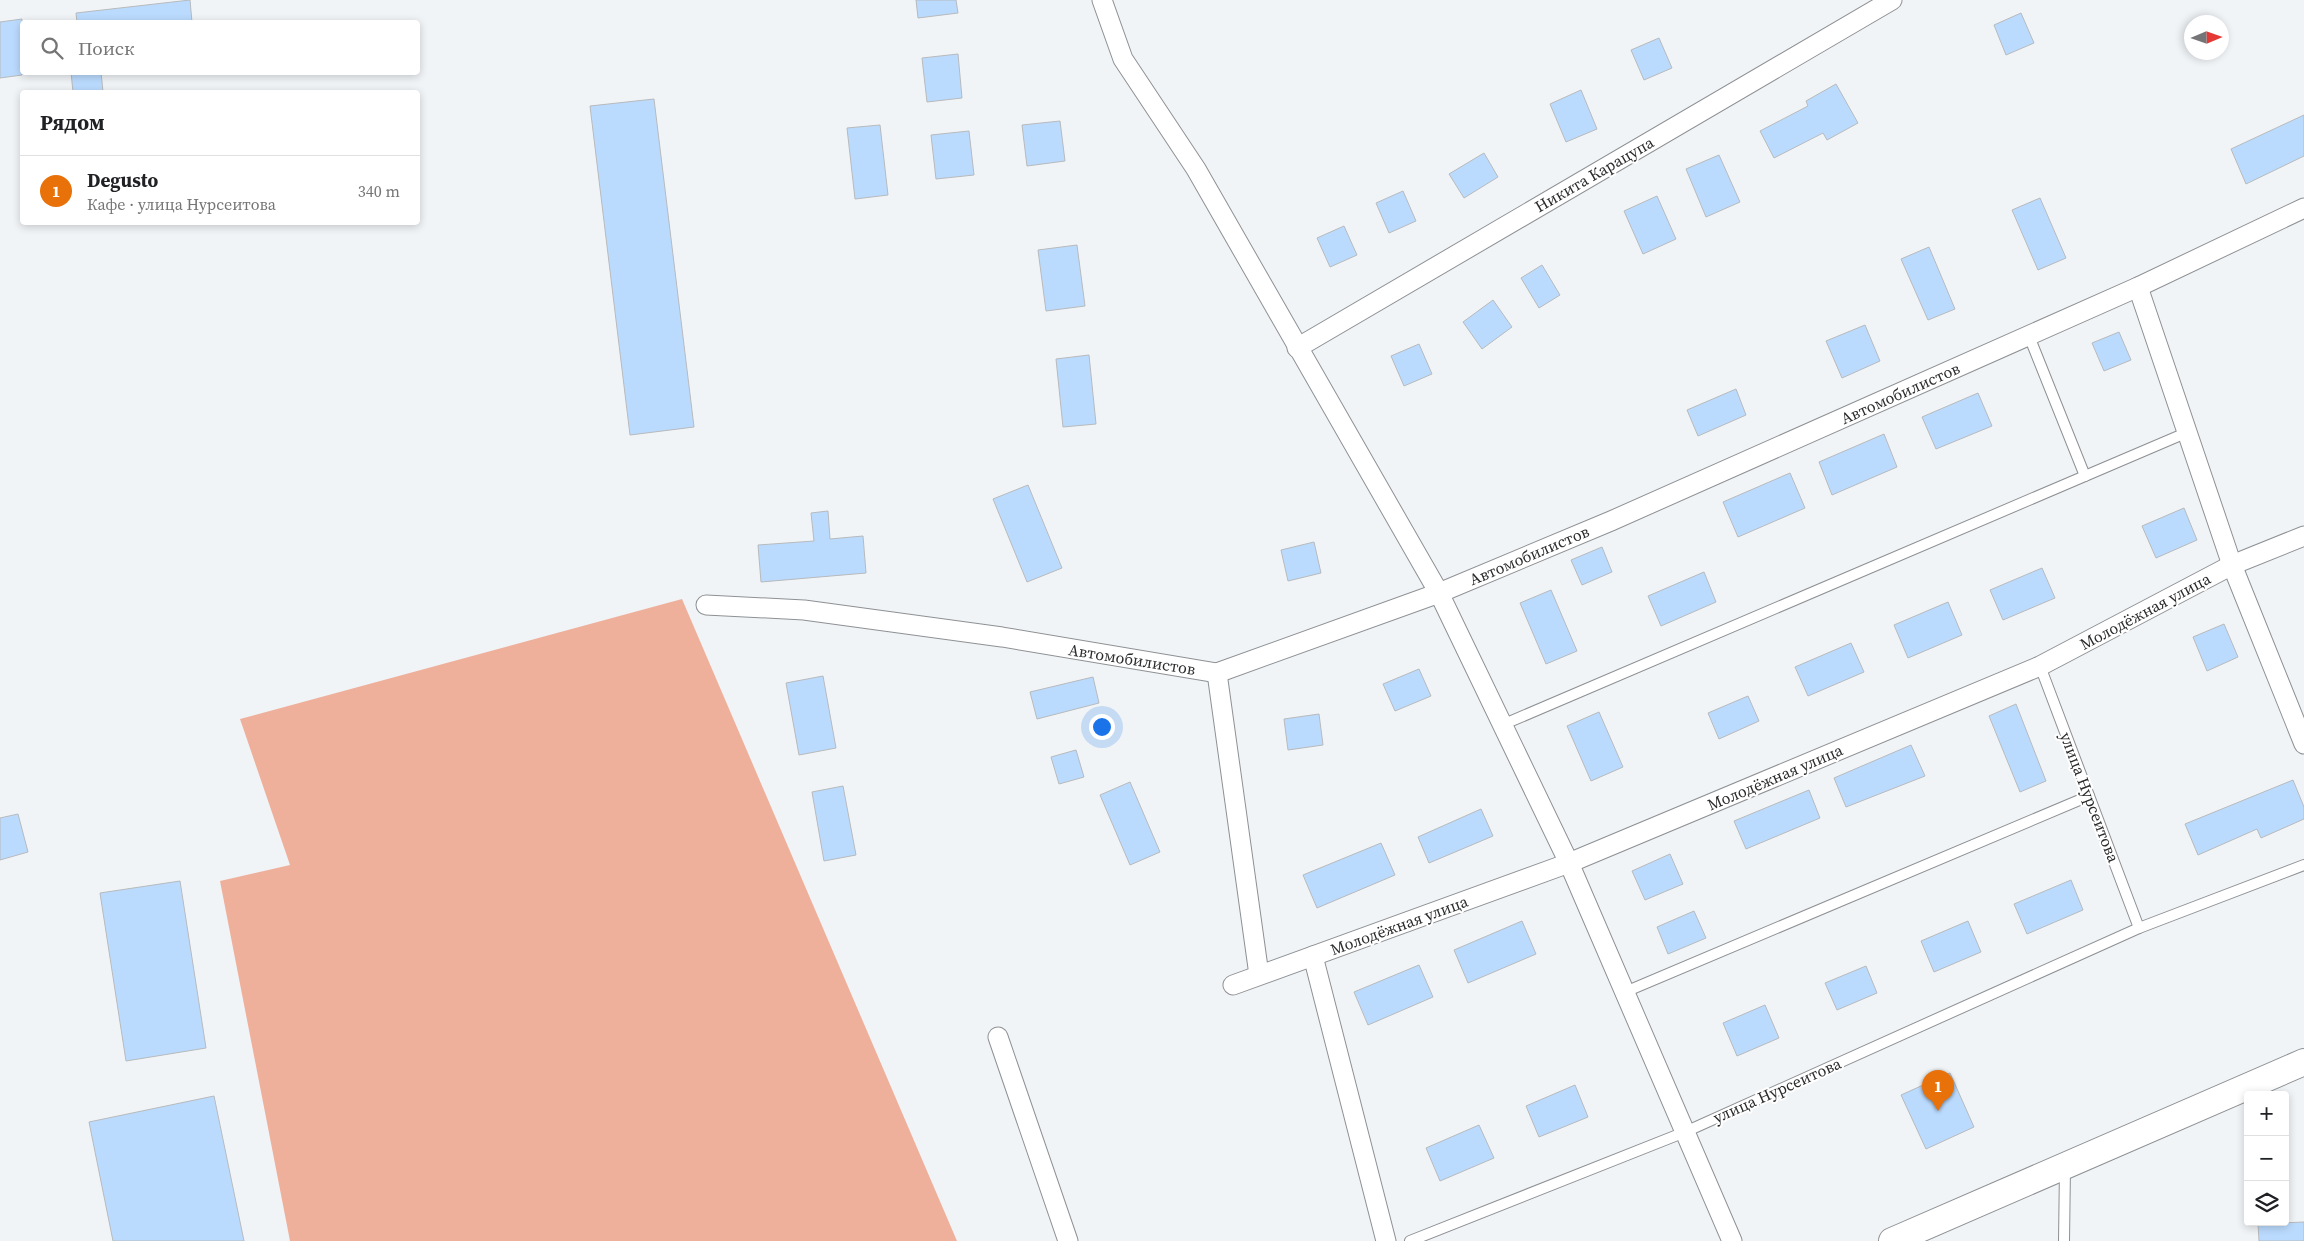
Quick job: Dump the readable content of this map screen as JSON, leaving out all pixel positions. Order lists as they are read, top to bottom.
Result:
{
  "streets": {
    "street": ["Никита Карацупа", "Автомобилистов", "Молодёжная улица"],
    "lane": ["улица Нурсеитова"]
  },
  "crossings": [
    ["Молодёжная улица", "улица Нурсеитова"]
  ],
  "north": "right",
  "page": {
    "search": "Поиск",
    "heading": "Рядом",
    "list": [
      {
        "mark": "1",
        "name": "Degusto",
        "note": "Кафе · улица Нурсеитова",
        "value": "340 m"
      }
    ],
    "pins": "1",
    "map_buttons": ["+", "−"]
  }
}
